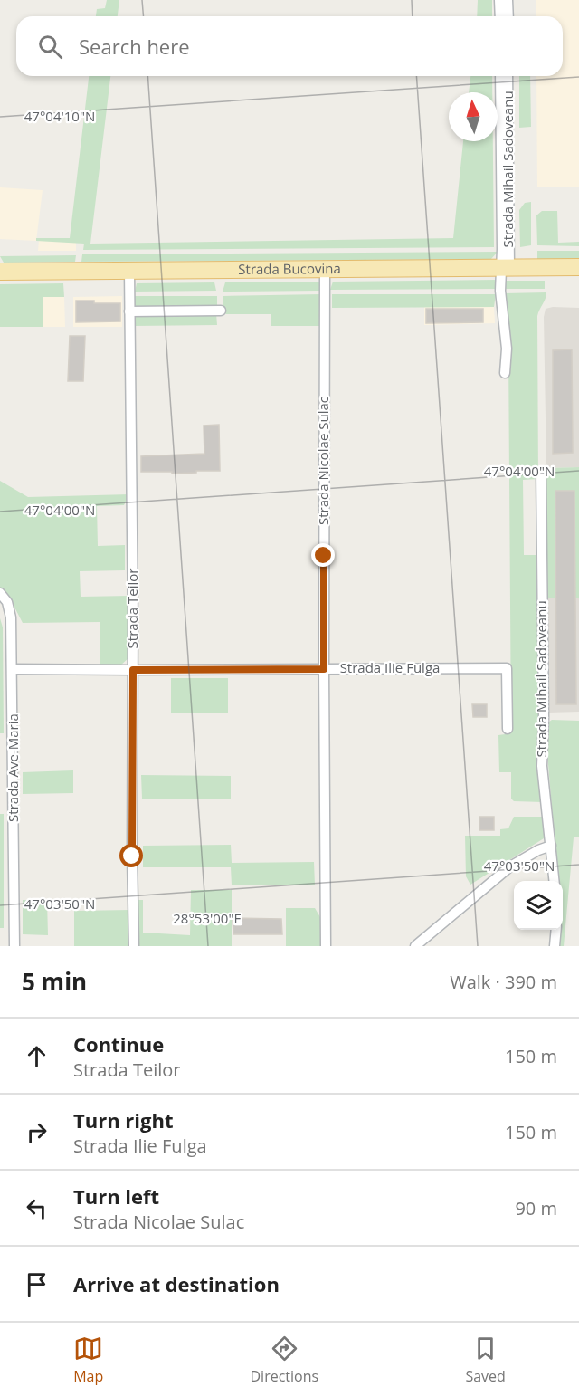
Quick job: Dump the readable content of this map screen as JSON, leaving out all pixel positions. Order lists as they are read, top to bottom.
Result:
{
  "streets": {
    "main road": ["Strada Bucovina"],
    "street": [
      "Strada Mihail Sadoveanu",
      "Strada Nicolae Sulac",
      "Strada Teilor",
      "Strada Ilie Fulga",
      "Strada Ave-Maria"
    ]
  },
  "crossings": [
    ["Strada Mihail Sadoveanu", "Strada Bucovina"],
    ["Strada Bucovina", "Strada Nicolae Sulac"],
    ["Strada Bucovina", "Strada Teilor"],
    ["Strada Nicolae Sulac", "Strada Ilie Fulga"],
    ["Strada Teilor", "Strada Ilie Fulga"],
    ["Strada Ilie Fulga", "Strada Ave-Maria"]
  ],
  "north": "top",
  "page": {
    "search": "Search here",
    "heading": ["5 min", "Walk · 390 m"],
    "list": [
      ["Continue", "Strada Teilor", "150 m"],
      ["Turn right", "Strada Ilie Fulga", "150 m"],
      ["Turn left", "Strada Nicolae Sulac", "90 m"],
      "Arrive at destination"
    ],
    "nav": ["Map", "Directions", "Saved"]
  },
  "coordinates": [
    "47°04'10\"N",
    "47°04'00\"N",
    "47°03'50\"N",
    "28°53'00\"E"
  ]
}
